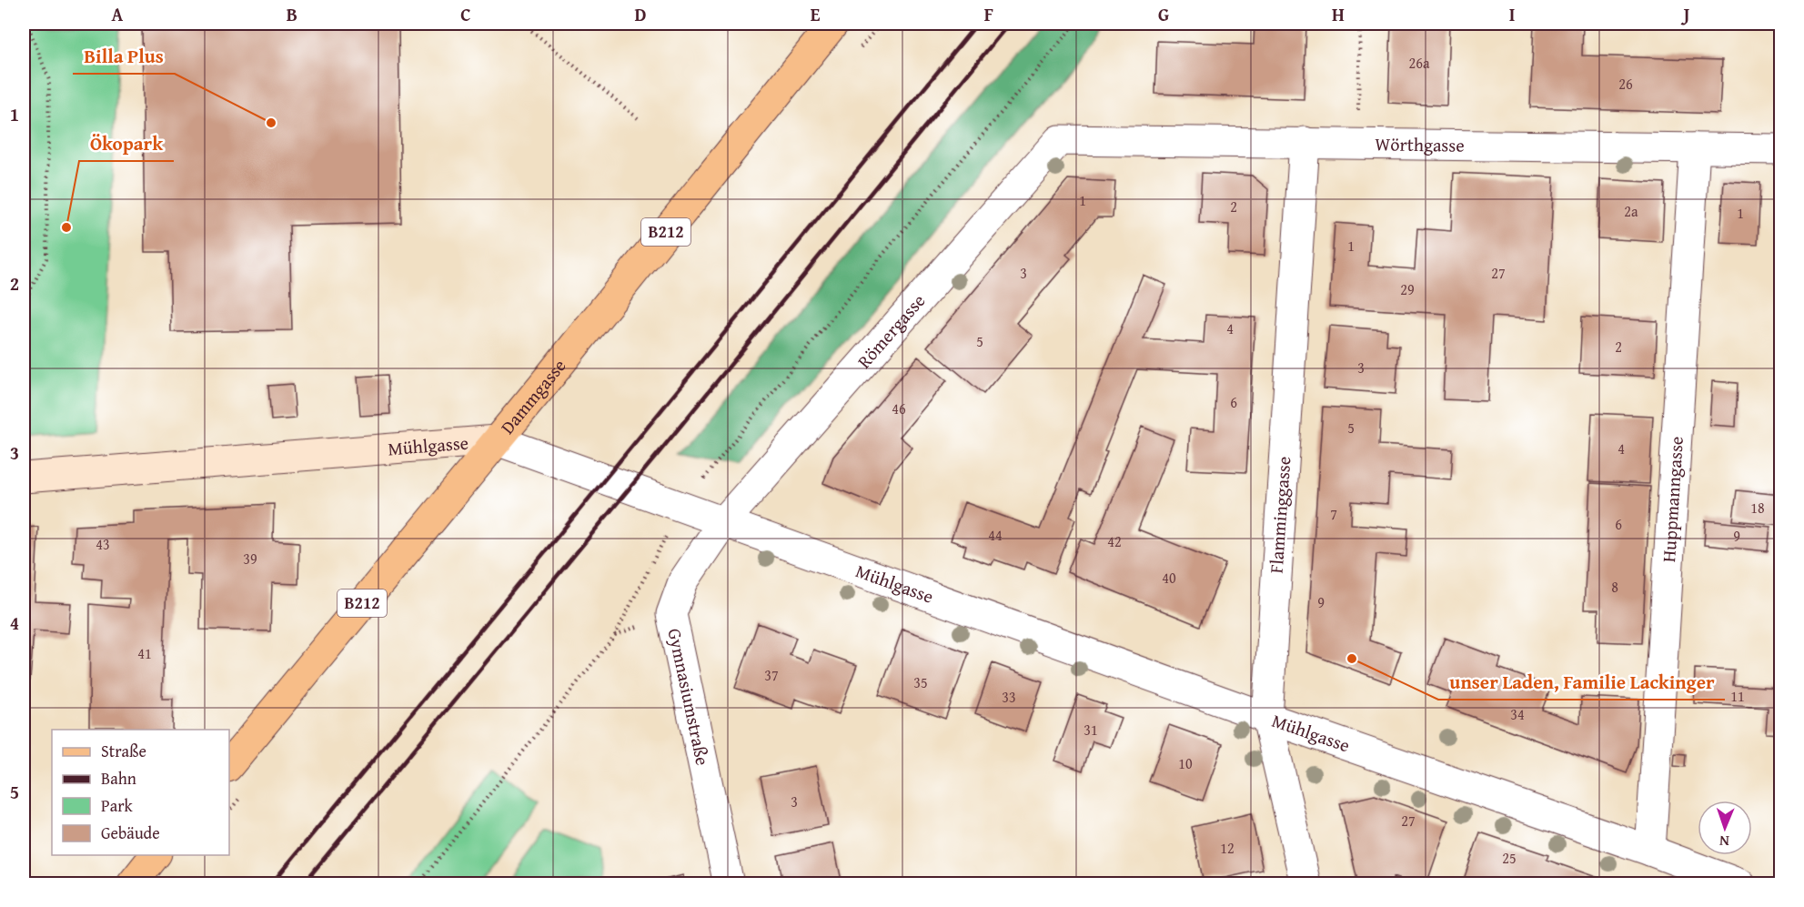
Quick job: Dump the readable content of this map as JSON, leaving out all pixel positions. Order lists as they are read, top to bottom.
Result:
{
  "streets": {
    "main road": ["B212", "Dammgasse"],
    "street": [
      "Wörthgasse",
      "Römergasse",
      "Mühlgasse",
      "Huppmanngasse",
      "Flamminggasse",
      "Gymnasiumstraße"
    ]
  },
  "crossings": [
    ["Wörthgasse", "Römergasse"],
    ["Wörthgasse", "Huppmanngasse"],
    ["Wörthgasse", "Flamminggasse"],
    ["Römergasse", "Mühlgasse"],
    ["Römergasse", "Gymnasiumstraße"],
    ["Dammgasse", "Mühlgasse"],
    ["Mühlgasse", "Huppmanngasse"],
    ["Mühlgasse", "Flamminggasse"],
    ["Mühlgasse", "Gymnasiumstraße"]
  ],
  "places": ["Billa Plus", "Ökopark", "unser Laden, Familie Lackinger"],
  "house_numbers": [
    "26a",
    "26",
    "1",
    "2",
    "2a",
    "1",
    "1",
    "3",
    "27",
    "29",
    "4",
    "5",
    "2",
    "3",
    "6",
    "46",
    "5",
    "4",
    "18",
    "7",
    "6",
    "44",
    "9",
    "42",
    "43",
    "39",
    "40",
    "8",
    "9",
    "41",
    "37",
    "35",
    "11",
    "33",
    "34",
    "31",
    "10",
    "3",
    "27",
    "12",
    "25"
  ],
  "legend": [
    "Straße",
    "Bahn",
    "Park",
    "Gebäude"
  ],
  "north": "bottom",
  "grid": {
    "columns": [
      "A",
      "B",
      "C",
      "D",
      "E",
      "F",
      "G",
      "H",
      "I",
      "J"
    ],
    "rows": [
      "1",
      "2",
      "3",
      "4",
      "5"
    ]
  }
}
